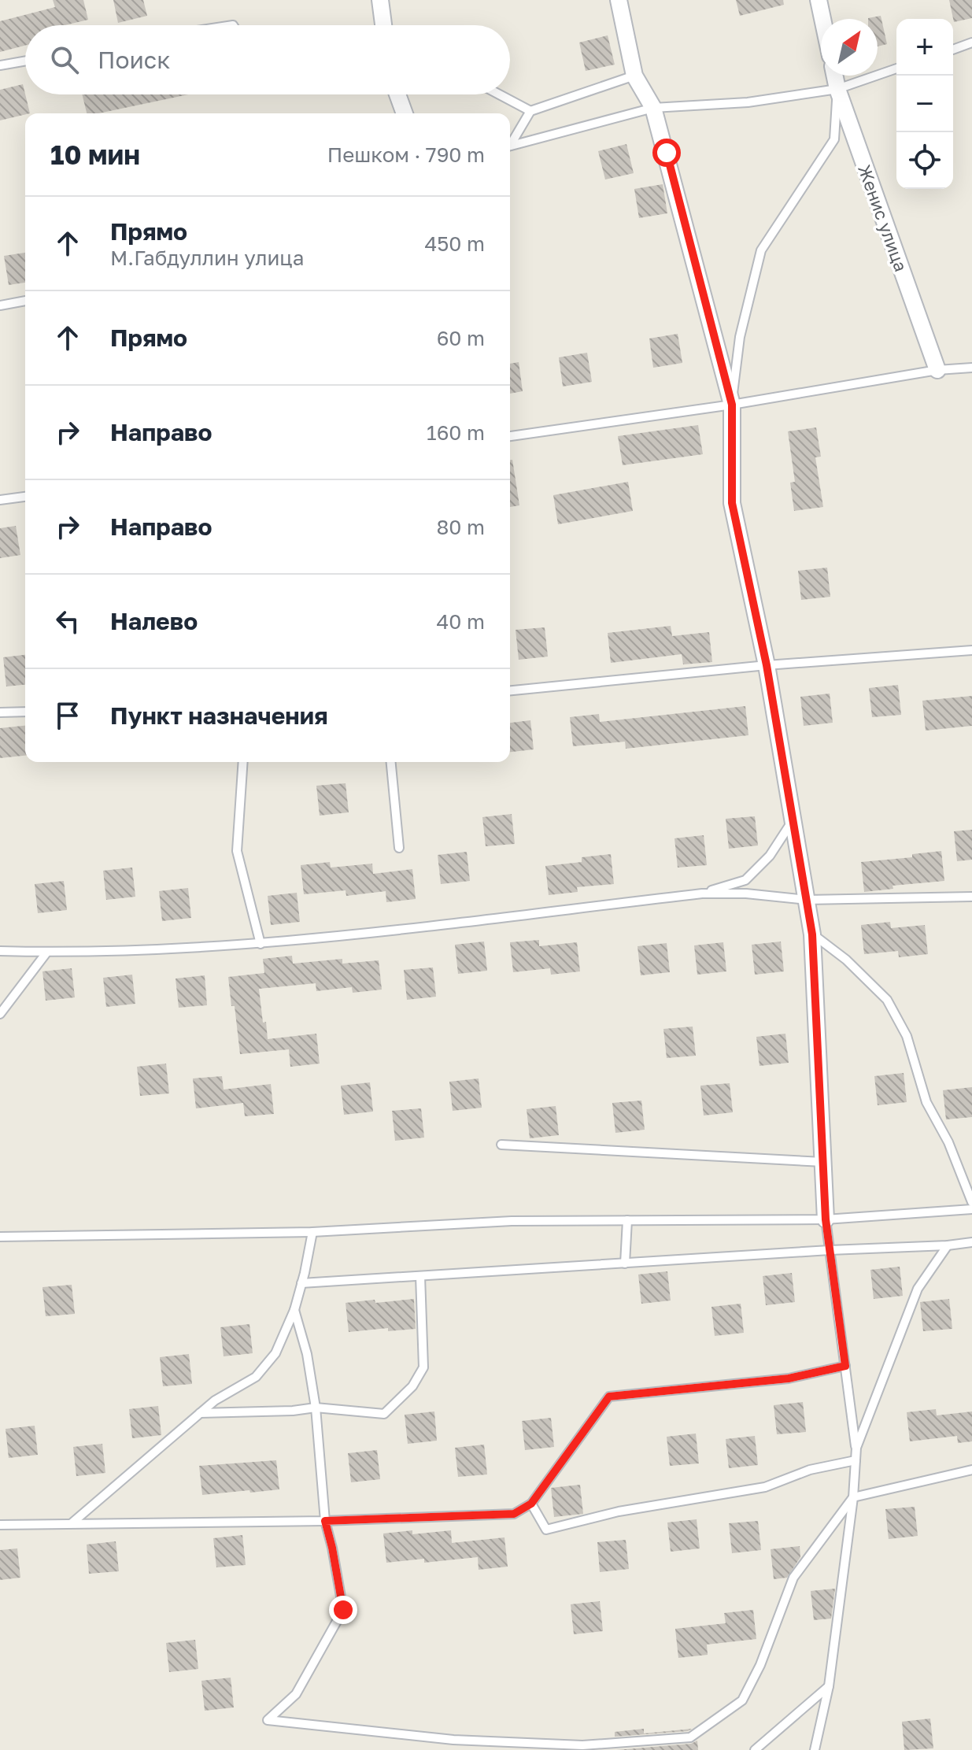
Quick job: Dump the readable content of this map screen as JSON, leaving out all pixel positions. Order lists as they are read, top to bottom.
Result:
{
  "streets": {
    "street": ["Женис улица"]
  },
  "north": "top right",
  "page": {
    "map_buttons": ["+", "−"],
    "search": "Поиск",
    "heading": ["10 мин", "Пешком · 790 m"],
    "list": [
      ["Прямо", "М.Габдуллин улица", "450 m"],
      ["Прямо", "60 m"],
      ["Направо", "160 m"],
      ["Направо", "80 m"],
      ["Налево", "40 m"],
      "Пункт назначения"
    ]
  }
}
